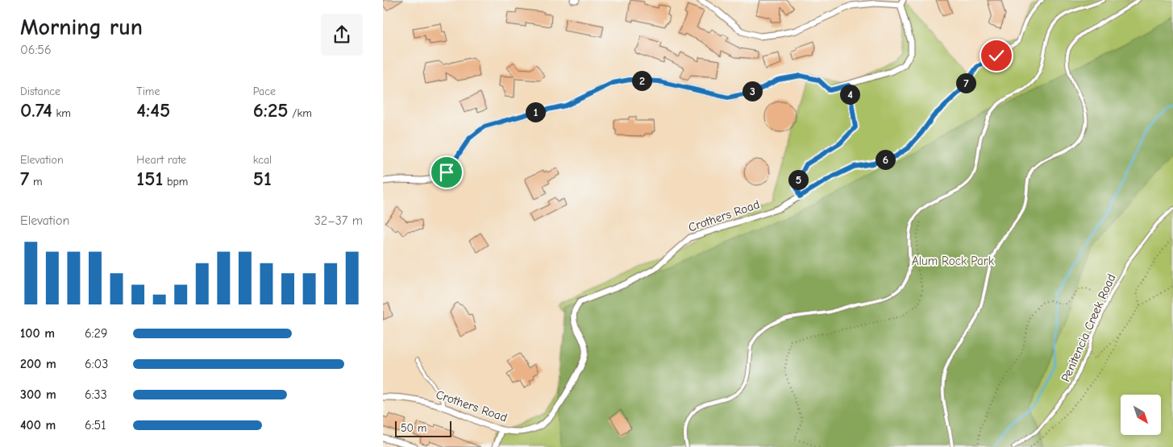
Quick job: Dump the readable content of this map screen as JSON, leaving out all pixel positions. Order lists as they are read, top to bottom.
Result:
{
  "streets": {
    "street": ["Crothers Road"],
    "lane": ["Penitencia Creek Road"]
  },
  "parks": ["Alum Rock Park"],
  "scale_bar": "50 m",
  "north": "bottom right",
  "page": {
    "heading": ["Morning run", "06:56"],
    "stats": [
      ["Distance", "0.74 km"],
      ["Time", "4:45"],
      ["Pace", "6:25 /km"],
      ["Elevation", "7 m"],
      ["Heart rate", "151 bpm"],
      ["kcal", "51"]
    ],
    "pins": [
      "2",
      "7",
      "3",
      "4",
      "1",
      "6",
      "5"
    ],
    "chart": ["Elevation", "32–37 m"],
    "list": [
      {
        "name": "100 m",
        "note": "6:29"
      },
      {
        "name": "200 m",
        "note": "6:03"
      },
      {
        "name": "300 m",
        "note": "6:33"
      },
      {
        "name": "400 m",
        "note": "6:51"
      }
    ],
    "scale": "50 m"
  }
}
